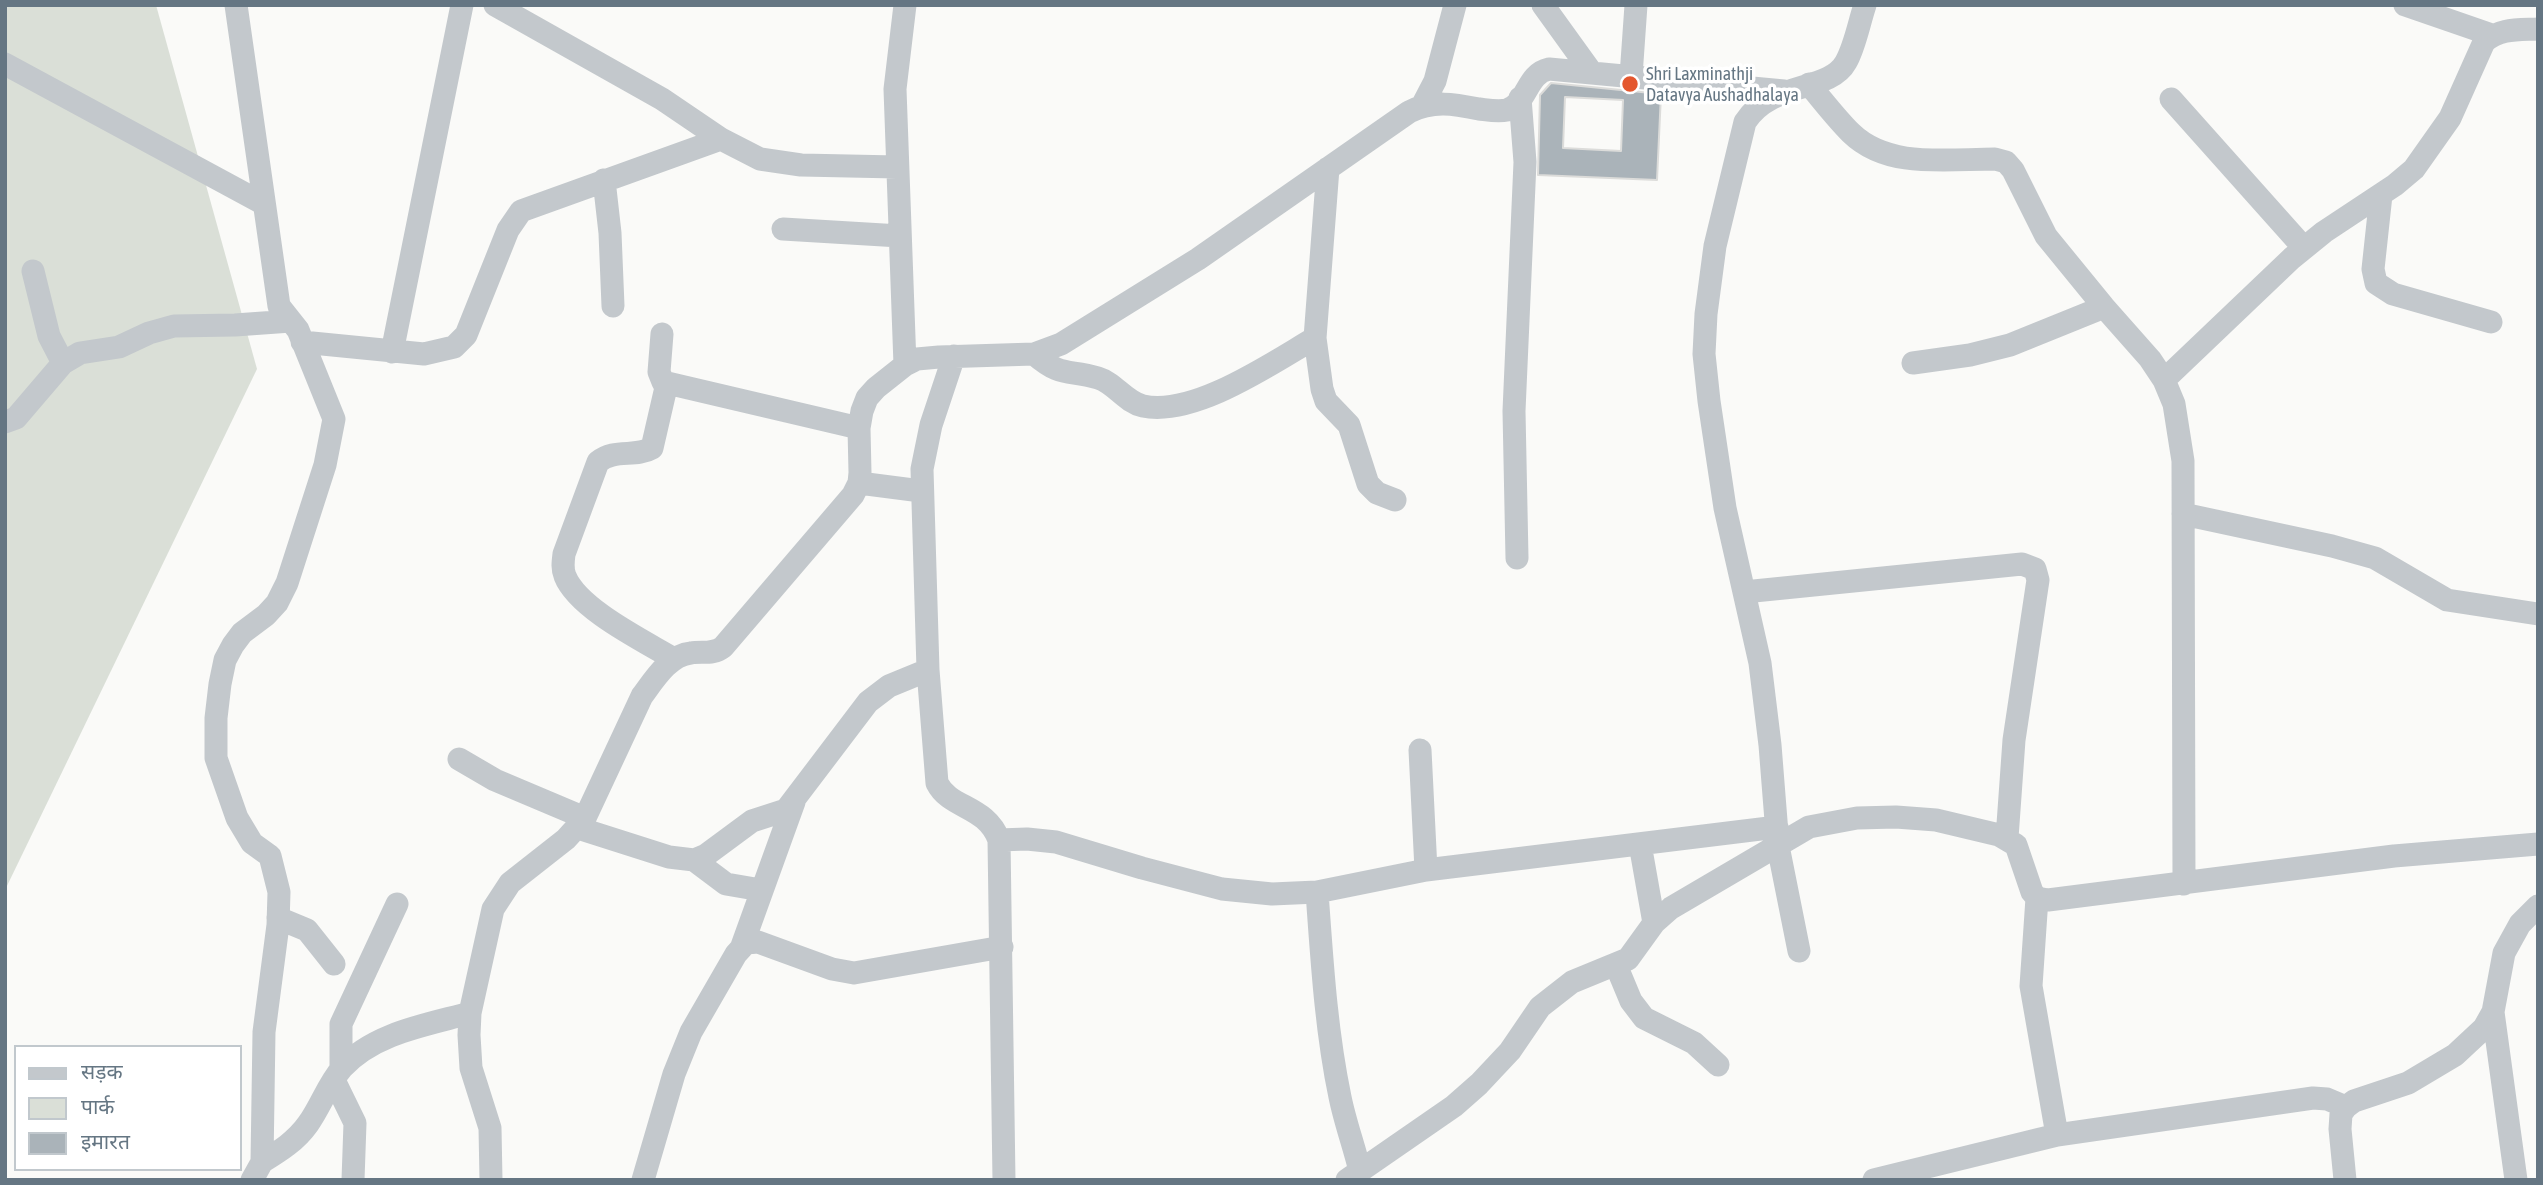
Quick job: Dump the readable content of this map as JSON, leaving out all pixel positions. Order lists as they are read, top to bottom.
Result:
{
  "places": ["Shri Laxminathji Datavya Aushadhalaya"],
  "legend": ["सड़क", "पार्क", "इमारत"]
}
